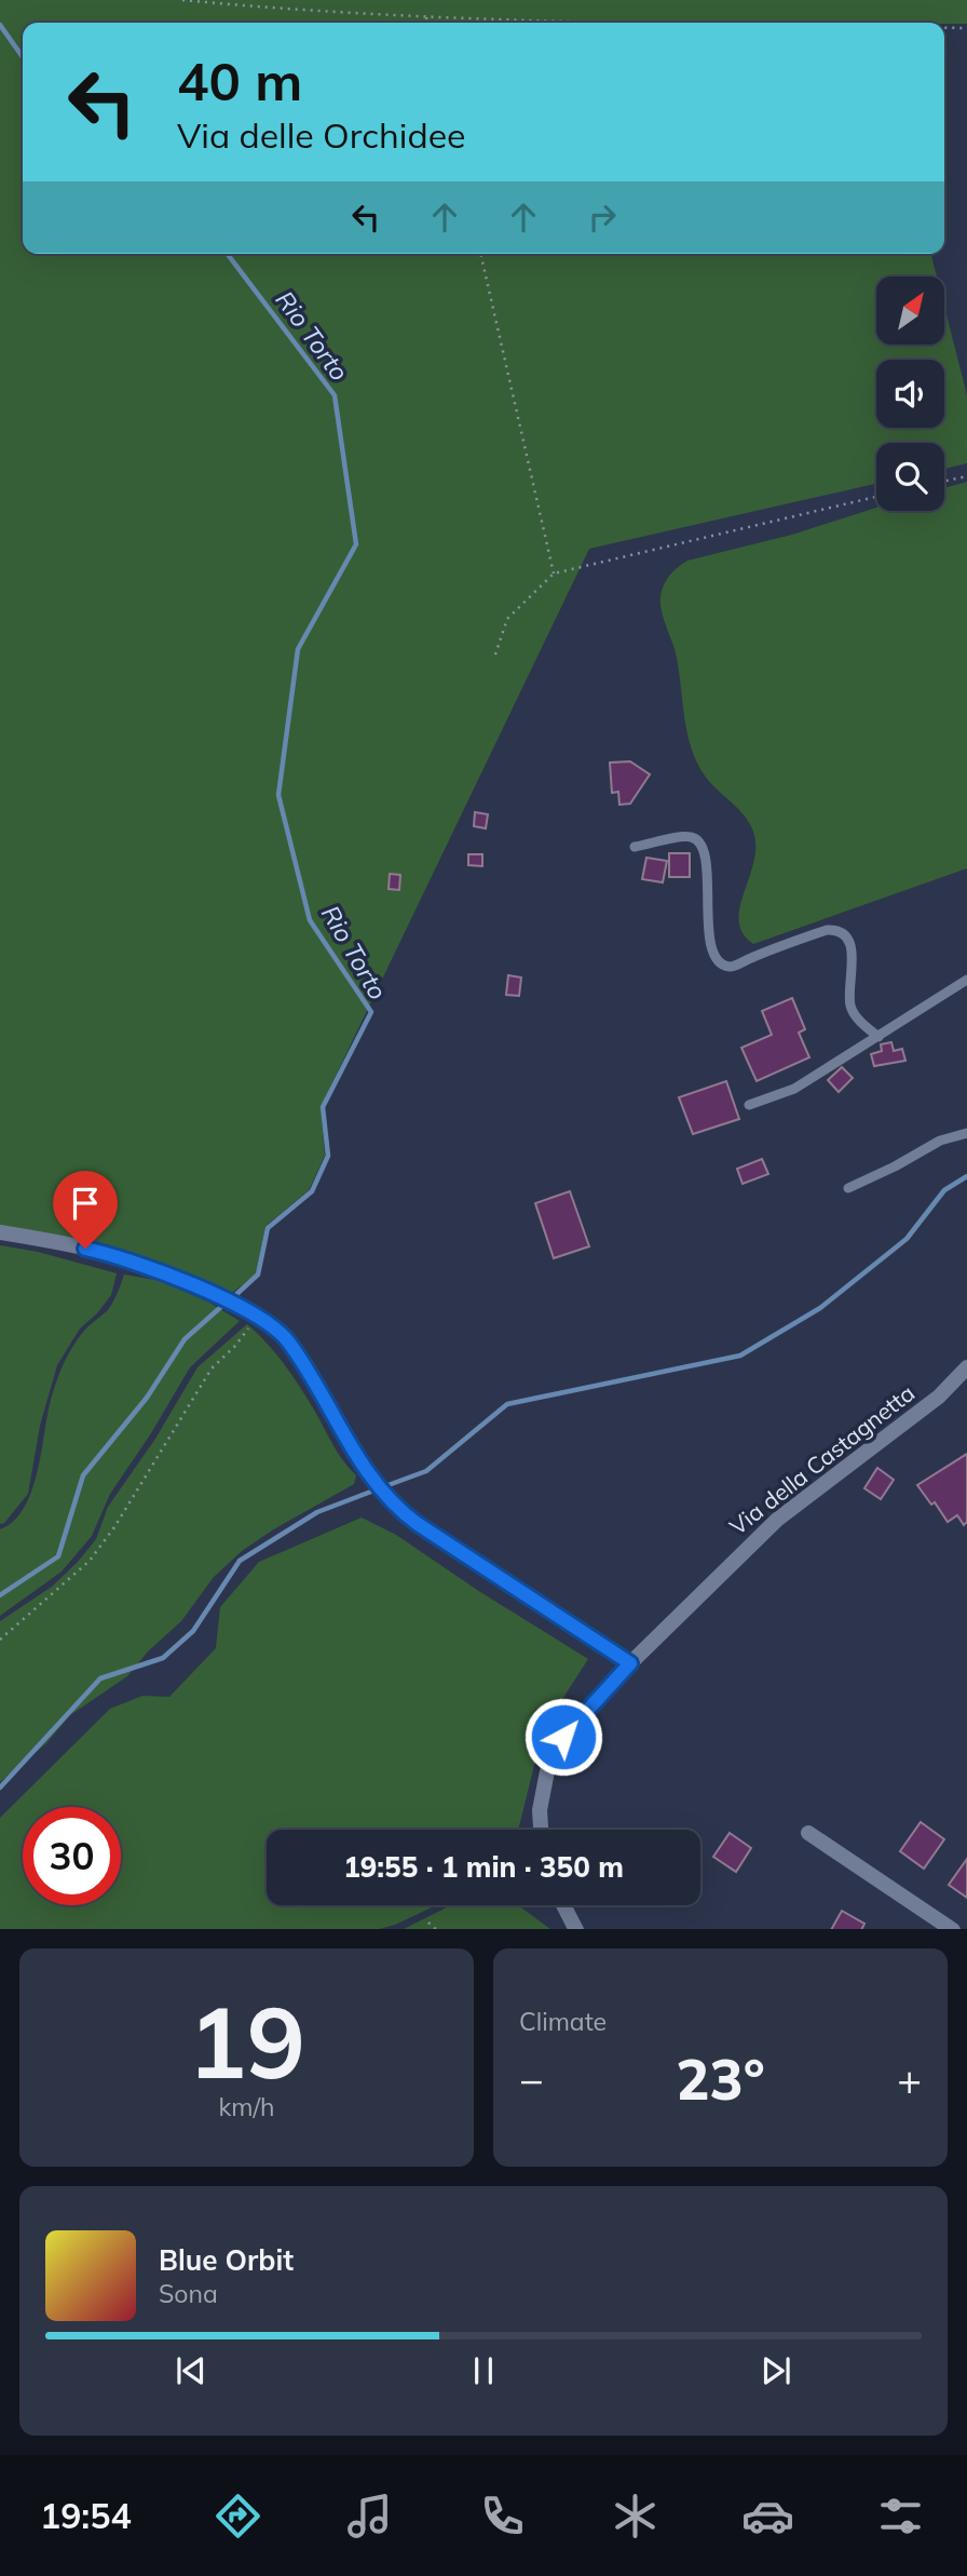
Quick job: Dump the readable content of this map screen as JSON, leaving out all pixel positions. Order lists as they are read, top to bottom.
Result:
{
  "streets": {
    "street": ["Via della Castagnetta"]
  },
  "water": ["Rio Torto"],
  "north": "top right",
  "page": {
    "turn": ["40 m", "Via delle Orchidee"],
    "limit": "30",
    "trip": "19:55 · 1 min · 350 m",
    "tile": [
      ["19", "km/h"],
      "Climate"
    ],
    "heat": ["−", "23°", "+"],
    "song": ["Blue Orbit", "Sona"],
    "tabs": "19:54"
  }
}
